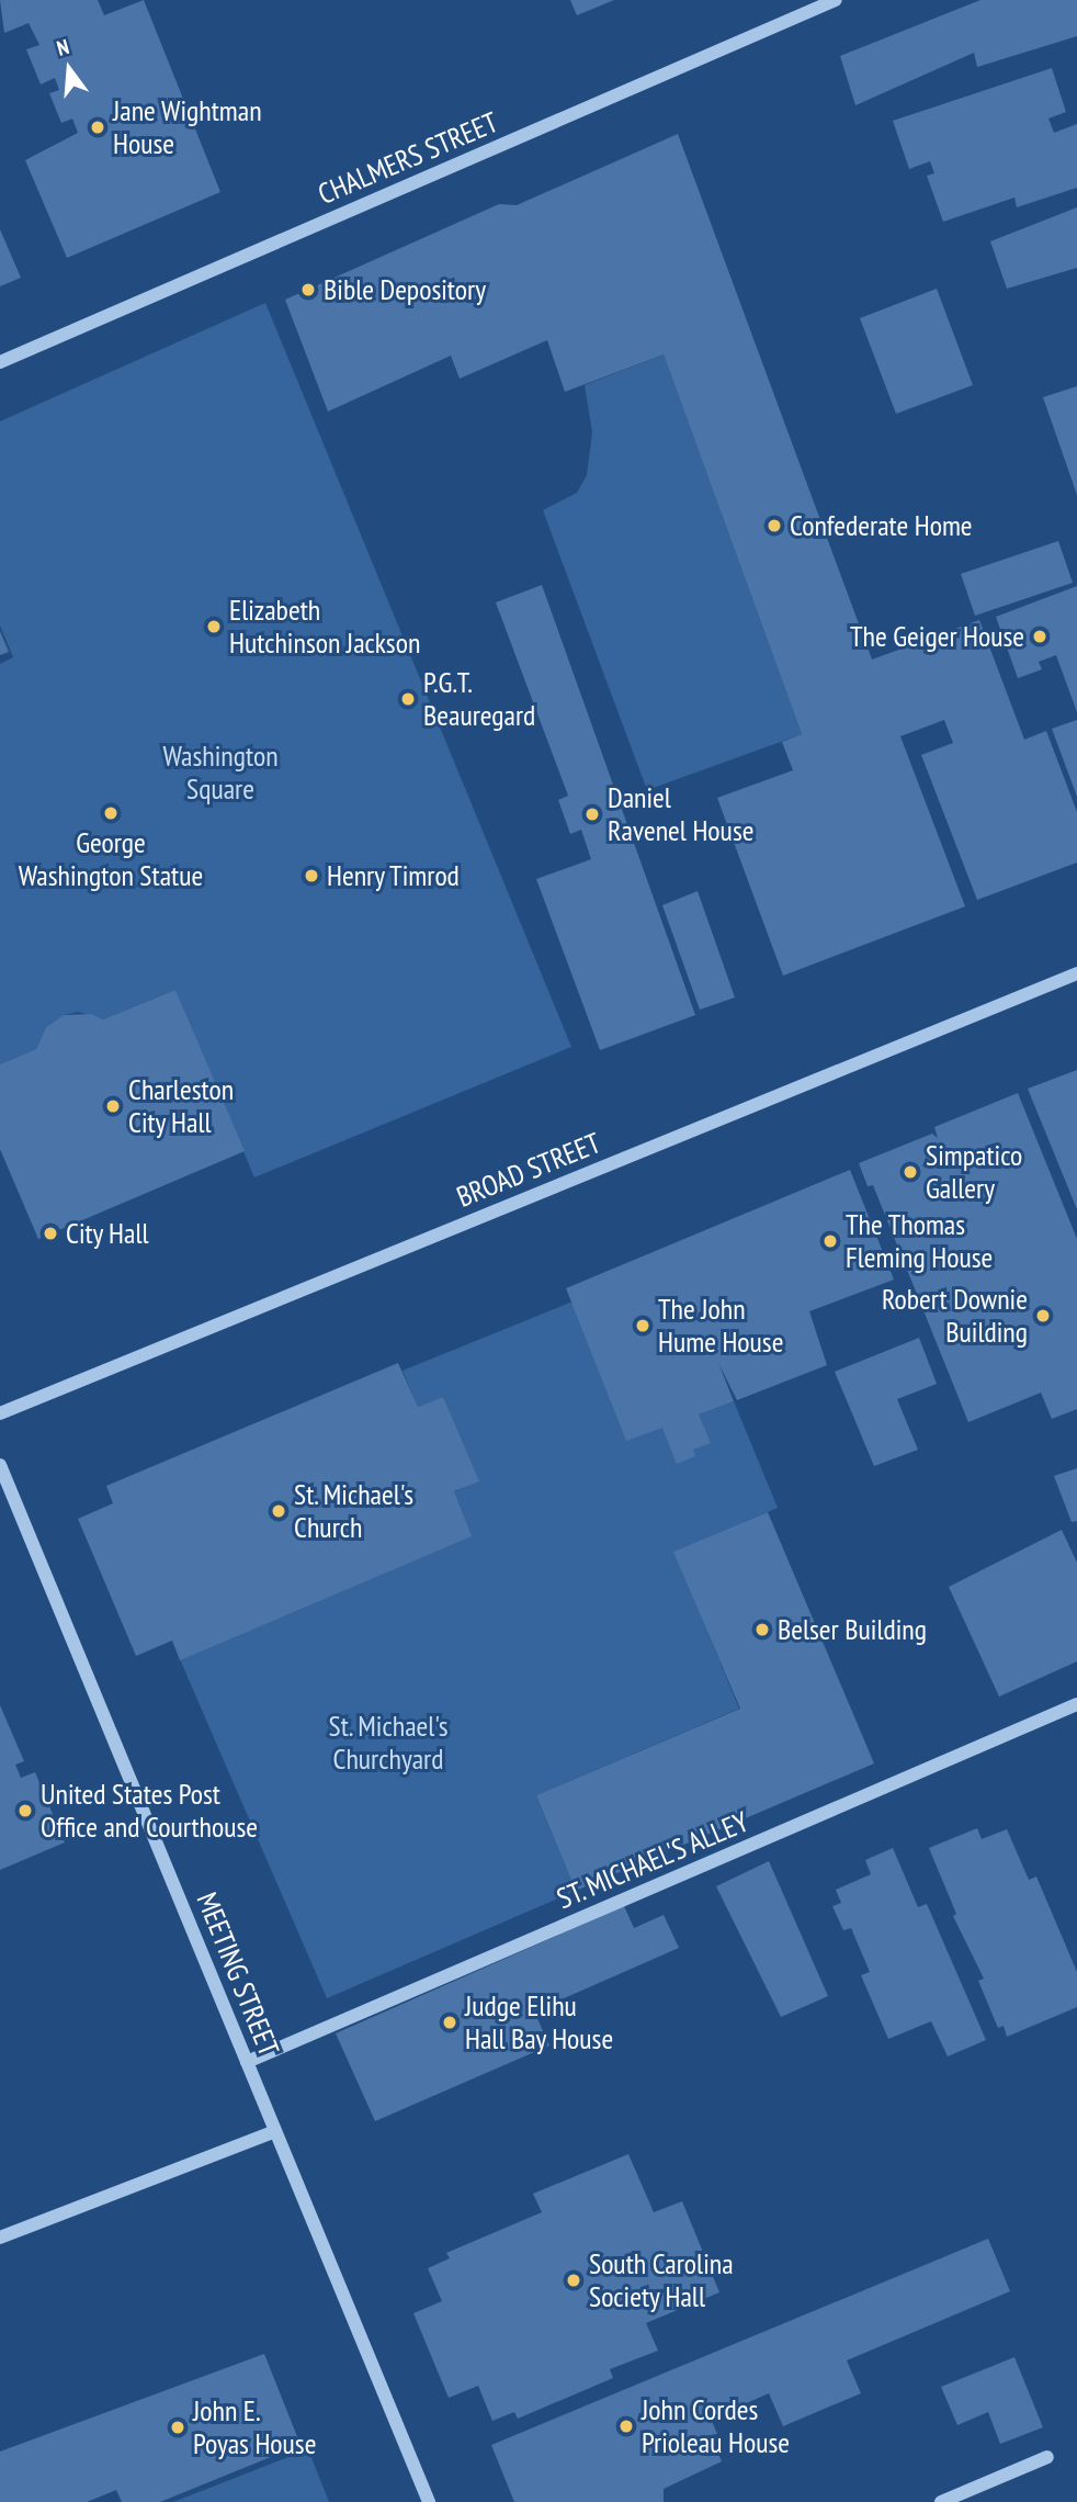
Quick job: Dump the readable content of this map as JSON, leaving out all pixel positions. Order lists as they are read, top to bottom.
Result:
{
  "streets": {
    "street": [
      "CHALMERS STREET",
      "BROAD STREET",
      "ST. MICHAEL'S ALLEY",
      "MEETING STREET"
    ]
  },
  "crossings": [
    ["ST. MICHAEL'S ALLEY", "MEETING STREET"]
  ],
  "parks": ["Washington Square", "St. Michael's Churchyard"],
  "places": [
    "Jane Wightman House",
    "Bible Depository",
    "Confederate Home",
    "Elizabeth Hutchinson Jackson",
    "The Geiger House",
    "P.G.T. Beauregard",
    "George Washington Statue",
    "Daniel Ravenel House",
    "Henry Timrod",
    "Charleston City Hall",
    "Simpatico Gallery",
    "City Hall",
    "The Thomas Fleming House",
    "Robert Downie Building",
    "The John Hume House",
    "St. Michael's Church",
    "Belser Building",
    "United States Post Office and Courthouse",
    "Judge Elihu Hall Bay House",
    "South Carolina Society Hall",
    "John Cordes Prioleau House",
    "John E. Poyas House"
  ],
  "north": "top"
}
